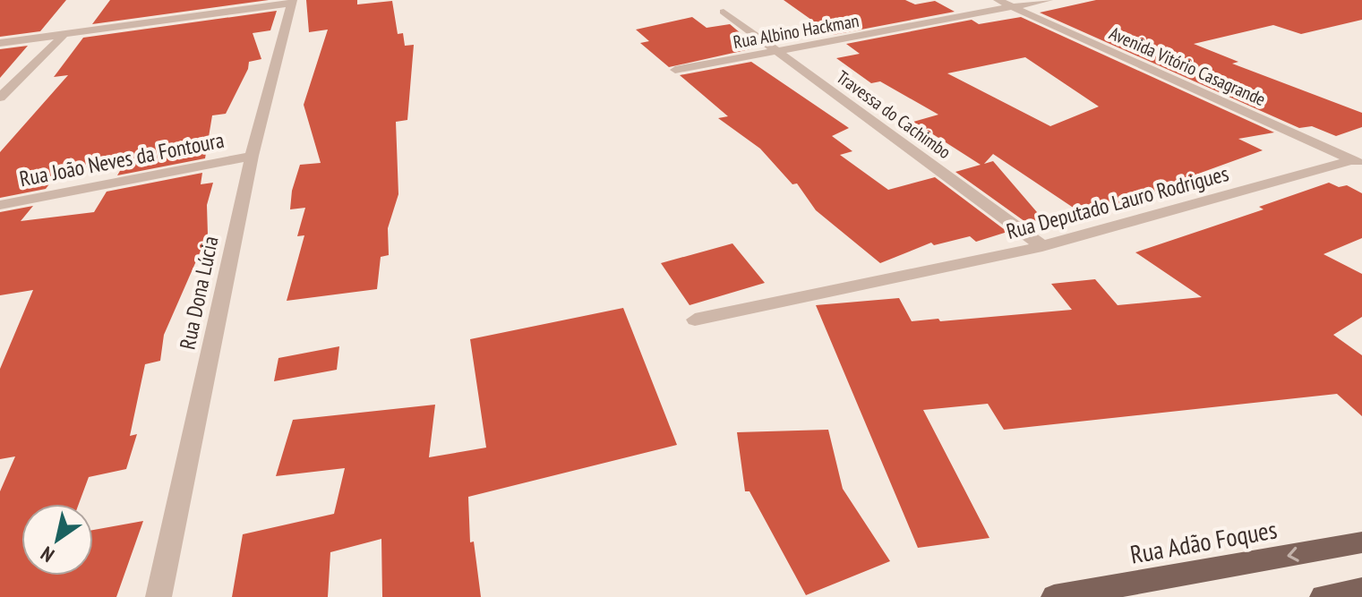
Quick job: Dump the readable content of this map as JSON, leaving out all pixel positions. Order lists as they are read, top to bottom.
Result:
{
  "streets": {
    "main road": ["Rua Adão Foques"],
    "street": [
      "Rua Albino Hackman",
      "Avenida Vitório Casagrande",
      "Travessa do Cachimbo",
      "Rua João Neves da Fontoura",
      "Rua Deputado Lauro Rodrigues",
      "Rua Dona Lúcia"
    ]
  },
  "crossings": [
    ["Rua Albino Hackman", "Avenida Vitório Casagrande"],
    ["Rua Albino Hackman", "Travessa do Cachimbo"],
    ["Avenida Vitório Casagrande", "Rua Deputado Lauro Rodrigues"],
    ["Travessa do Cachimbo", "Rua Deputado Lauro Rodrigues"],
    ["Rua João Neves da Fontoura", "Rua Dona Lúcia"]
  ],
  "one_way": ["Rua Adão Foques"],
  "north": "bottom left"
}
